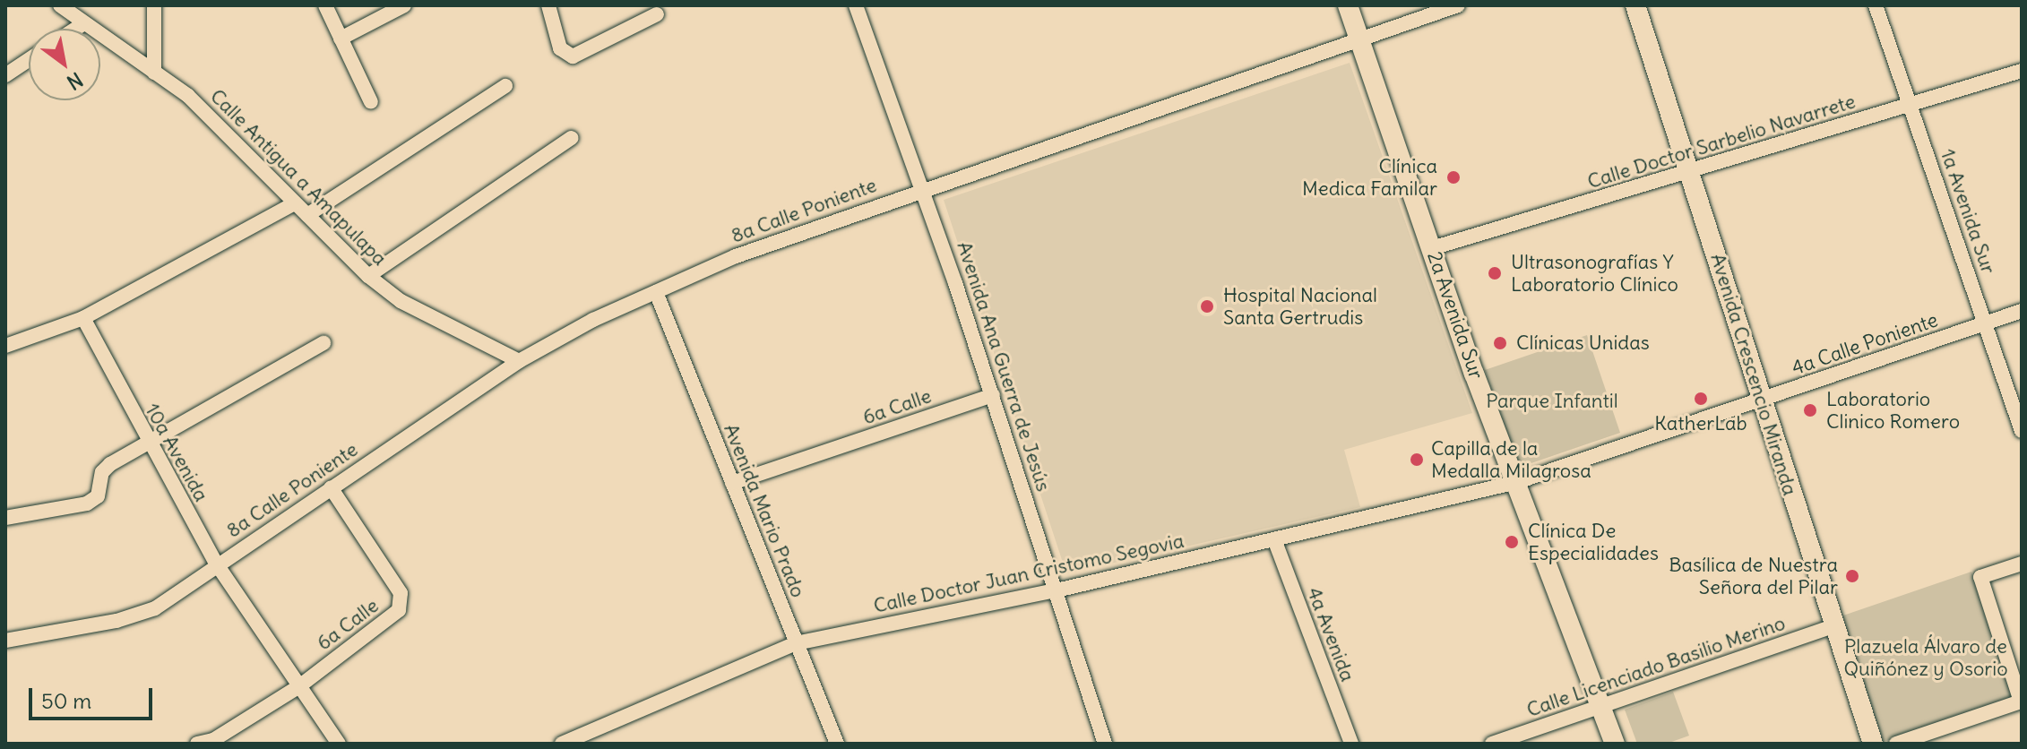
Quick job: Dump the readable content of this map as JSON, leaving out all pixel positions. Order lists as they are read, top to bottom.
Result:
{
  "streets": {
    "main road": ["2a Avenida Sur", "Avenida Crescencio Miranda"],
    "street": [
      "Calle Doctor Sarbelio Navarrete",
      "Calle Antigua a Amapulapa",
      "8a Calle Poniente",
      "1a Avenida Sur",
      "4a Calle Poniente",
      "Avenida Ana Guerra de Jesús",
      "6a Calle",
      "10a Avenida",
      "Avenida Mario Prado",
      "Calle Doctor Juan Cristomo Segovia",
      "4a Avenida",
      "Calle Licenciado Basilio Merino"
    ]
  },
  "crossings": [
    ["Calle Doctor Sarbelio Navarrete", "1a Avenida Sur"],
    ["Calle Doctor Sarbelio Navarrete", "2a Avenida Sur"],
    ["Calle Doctor Sarbelio Navarrete", "Avenida Crescencio Miranda"],
    ["Calle Antigua a Amapulapa", "8a Calle Poniente"],
    ["8a Calle Poniente", "2a Avenida Sur"],
    ["8a Calle Poniente", "Avenida Ana Guerra de Jesús"],
    ["8a Calle Poniente", "6a Calle"],
    ["8a Calle Poniente", "10a Avenida"],
    ["8a Calle Poniente", "Avenida Mario Prado"],
    ["1a Avenida Sur", "4a Calle Poniente"],
    ["2a Avenida Sur", "4a Calle Poniente"],
    ["2a Avenida Sur", "Calle Doctor Juan Cristomo Segovia"],
    ["2a Avenida Sur", "Calle Licenciado Basilio Merino"],
    ["4a Calle Poniente", "Avenida Crescencio Miranda"],
    ["4a Calle Poniente", "Calle Doctor Juan Cristomo Segovia"],
    ["Avenida Ana Guerra de Jesús", "6a Calle"],
    ["Avenida Ana Guerra de Jesús", "Calle Doctor Juan Cristomo Segovia"],
    ["Avenida Crescencio Miranda", "Calle Licenciado Basilio Merino"],
    ["6a Calle", "10a Avenida"],
    ["6a Calle", "Avenida Mario Prado"],
    ["Avenida Mario Prado", "Calle Doctor Juan Cristomo Segovia"],
    ["Calle Doctor Juan Cristomo Segovia", "4a Avenida"]
  ],
  "parks": ["Parque Infantil", "Plazuela Álvaro de Quiñónez y Osorio"],
  "places": [
    "Clínica Medica Familar",
    "Ultrasonografías Y Laboratorio Clínico",
    "Hospital Nacional Santa Gertrudis",
    "Clínicas Unidas",
    "KatherLab",
    "Laboratorio Clinico Romero",
    "Capilla de la Medalla Milagrosa",
    "Clínica De Especialidades",
    "Basílica de Nuestra Señora del Pilar"
  ],
  "scale_bar": "50 m",
  "north": "bottom right"
}
